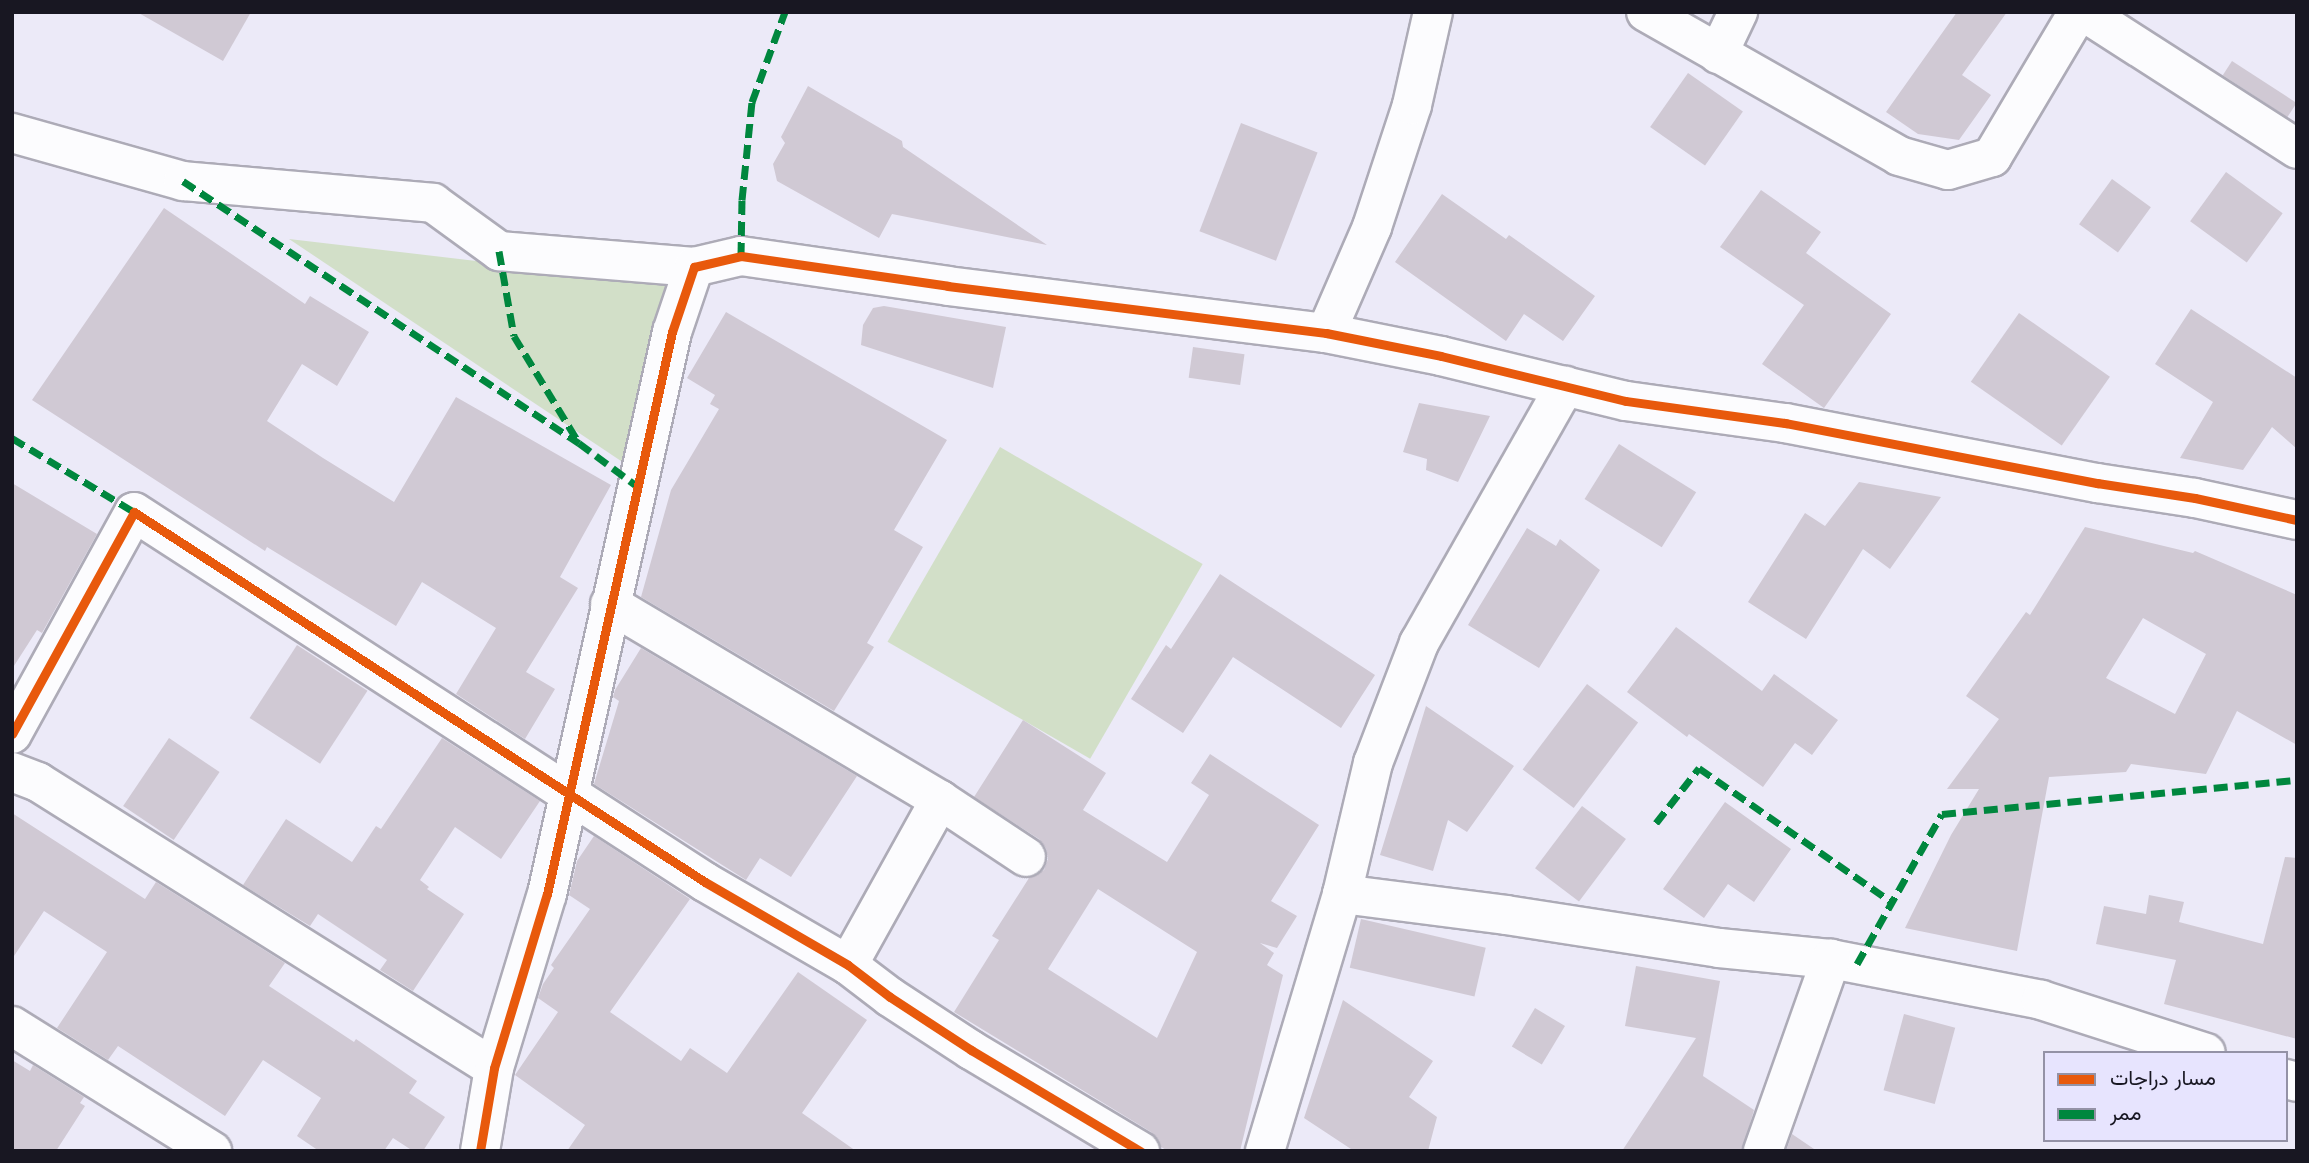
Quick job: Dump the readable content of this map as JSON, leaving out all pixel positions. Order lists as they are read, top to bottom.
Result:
{
  "legend": ["مسار دراجات", "ممر"]
}
